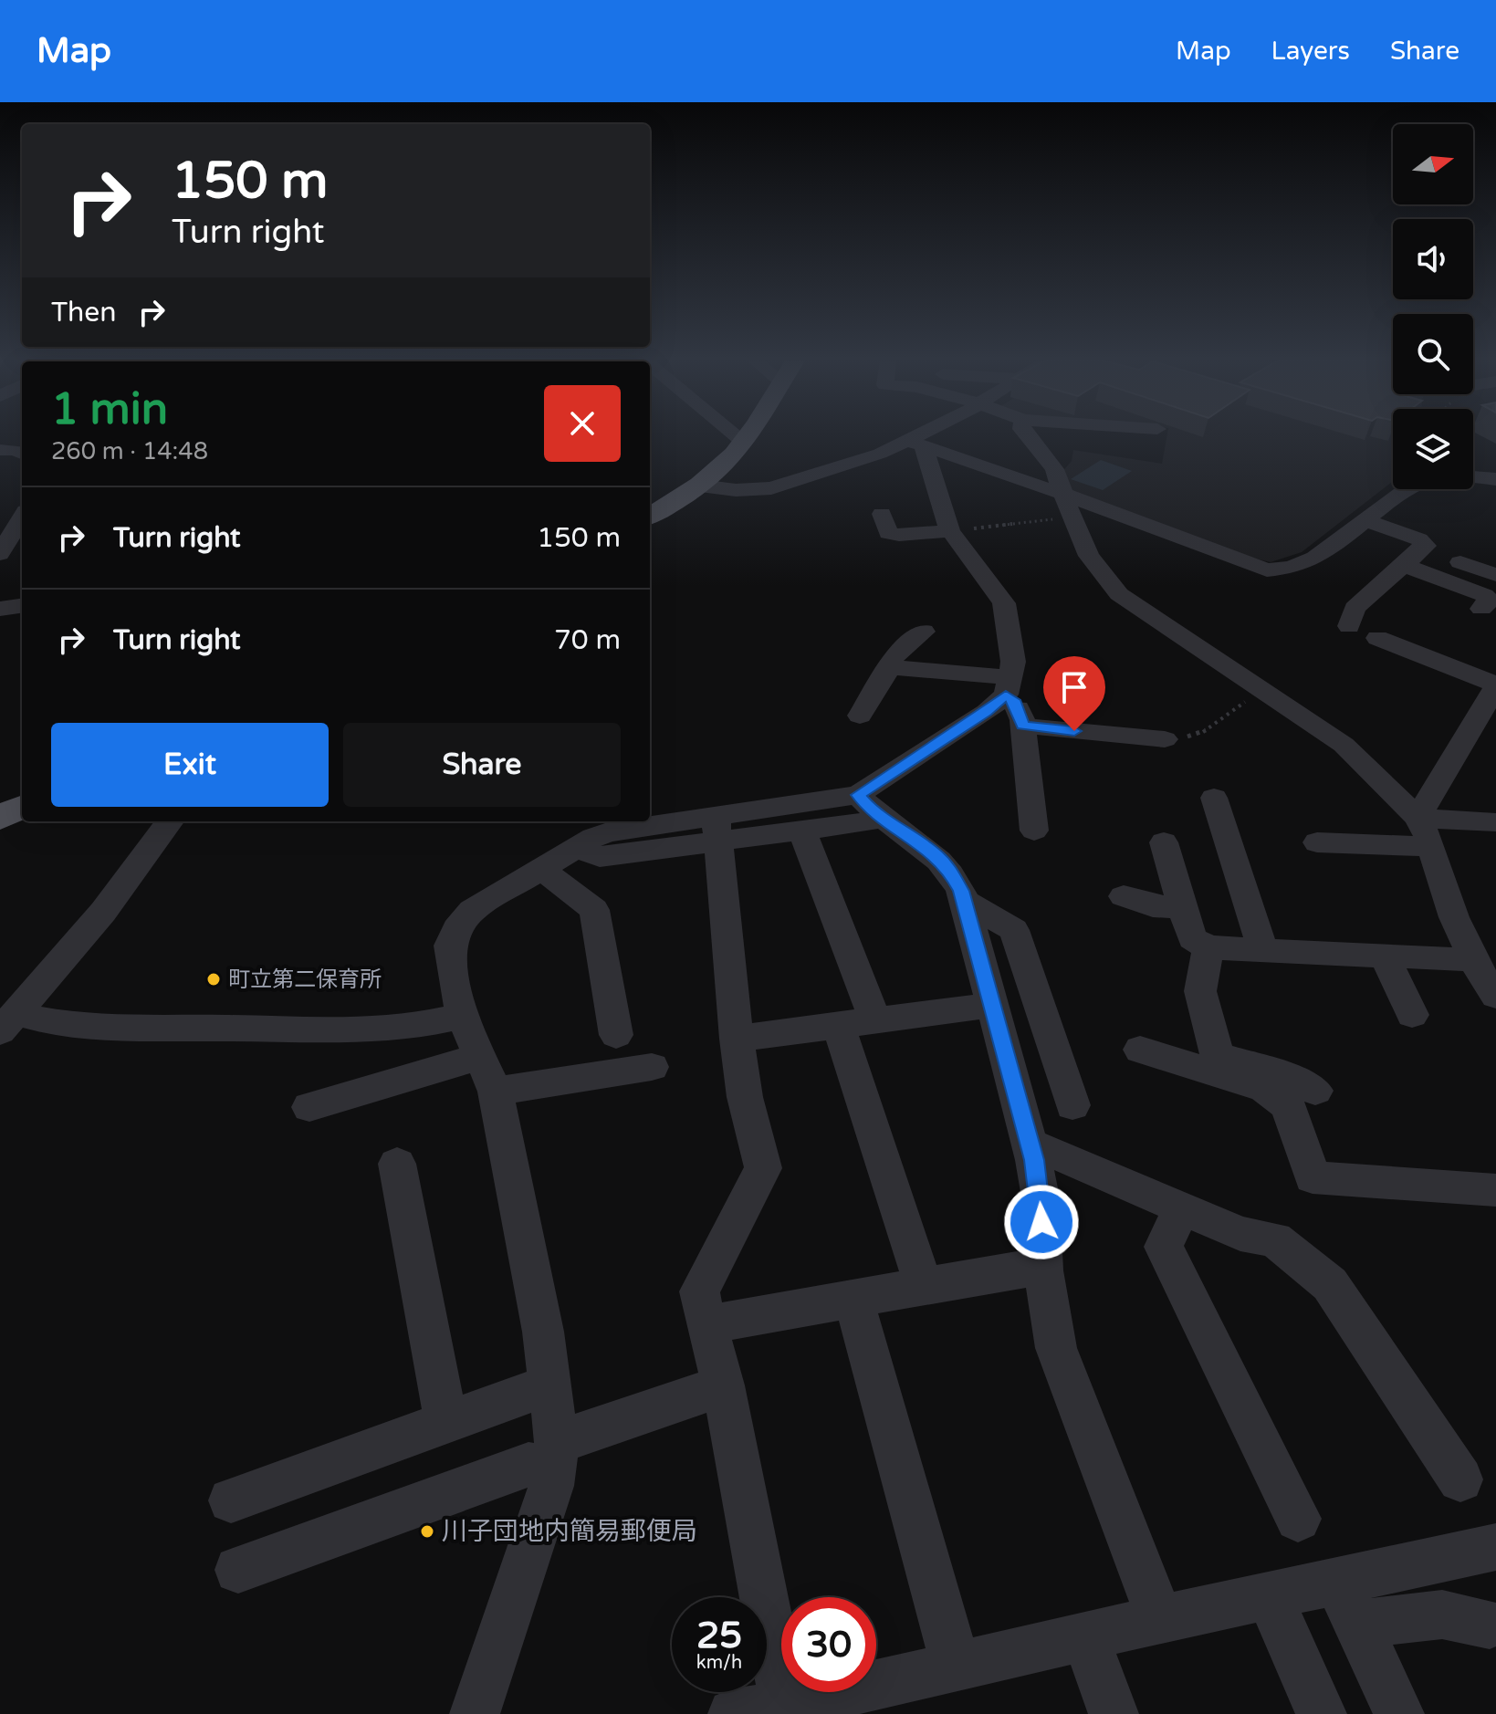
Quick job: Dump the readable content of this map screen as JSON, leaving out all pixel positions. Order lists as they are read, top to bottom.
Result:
{
  "places": ["町立第二保育所", "川子団地内簡易郵便局"],
  "north": "right",
  "page": {
    "header": "Map",
    "nav": ["Map", "Layers", "Share"],
    "turn": ["150 m", "Turn right"],
    "then": "Then",
    "heading": ["1 min", "260 m · 14:48"],
    "list": [
      {
        "name": "Turn right",
        "value": "150 m"
      },
      {
        "name": "Turn right",
        "value": "70 m"
      }
    ],
    "buttons": ["Exit", "Share"],
    "speed": "25 km/h",
    "limit": "30"
  }
}
